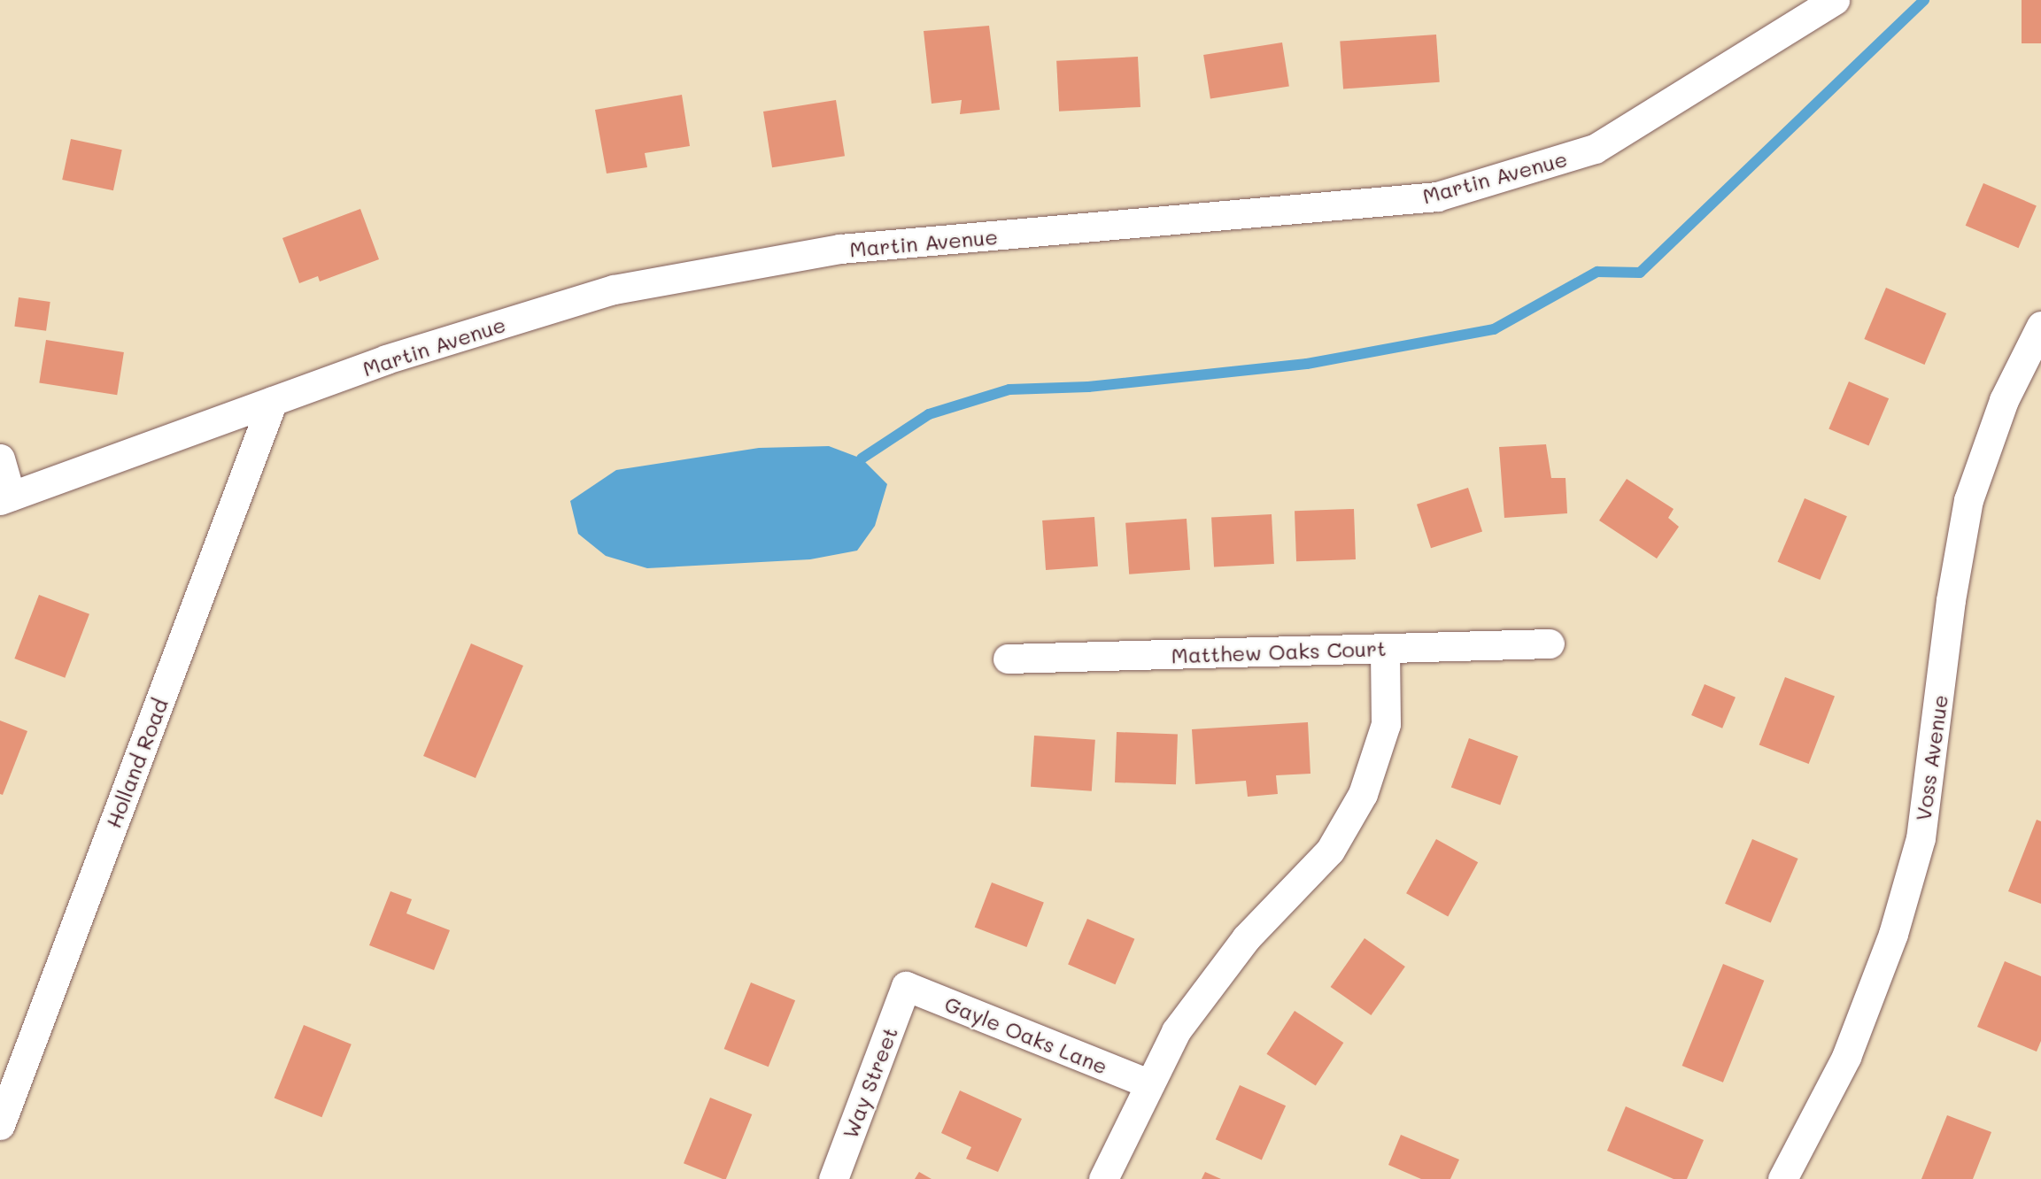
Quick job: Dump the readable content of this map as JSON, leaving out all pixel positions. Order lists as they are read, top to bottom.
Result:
{
  "streets": {
    "street": [
      "Martin Avenue",
      "Matthew Oaks Court",
      "Voss Avenue",
      "Holland Road",
      "Gayle Oaks Lane",
      "Way Street"
    ]
  },
  "crossings": [
    ["Martin Avenue", "Holland Road"],
    ["Gayle Oaks Lane", "Way Street"]
  ]
}
